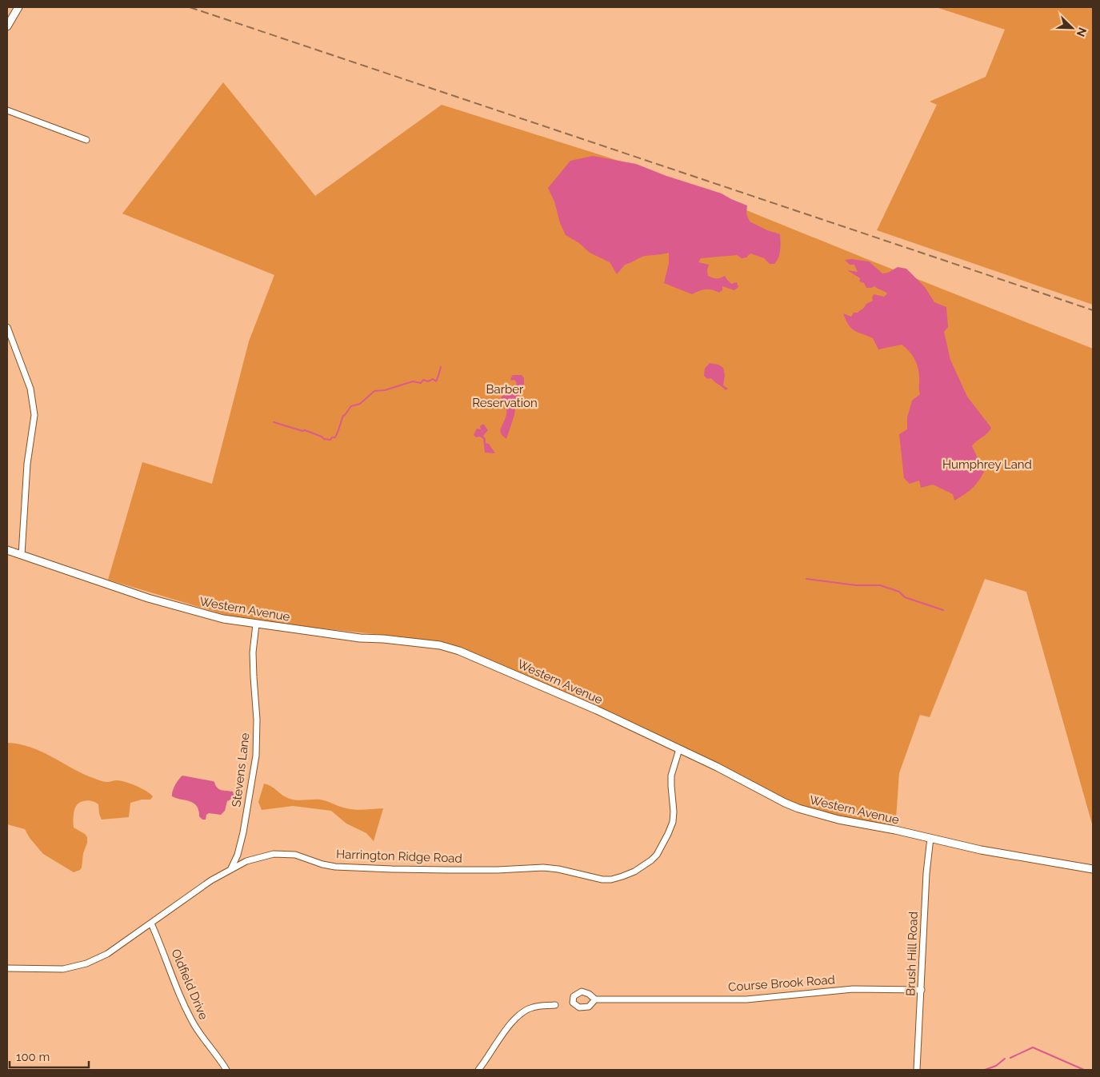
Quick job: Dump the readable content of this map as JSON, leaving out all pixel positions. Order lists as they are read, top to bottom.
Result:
{
  "streets": {
    "street": [
      "Western Avenue",
      "Stevens Lane",
      "Harrington Ridge Road",
      "Brush Hill Road",
      "Course Brook Road",
      "Oldfield Drive"
    ]
  },
  "crossings": [
    ["Western Avenue", "Stevens Lane"],
    ["Western Avenue", "Harrington Ridge Road"],
    ["Western Avenue", "Brush Hill Road"],
    ["Stevens Lane", "Harrington Ridge Road"],
    ["Harrington Ridge Road", "Oldfield Drive"],
    ["Brush Hill Road", "Course Brook Road"]
  ],
  "parks": ["Barber Reservation", "Humphrey Land"],
  "scale_bar": "100 m",
  "north": "bottom right"
}
